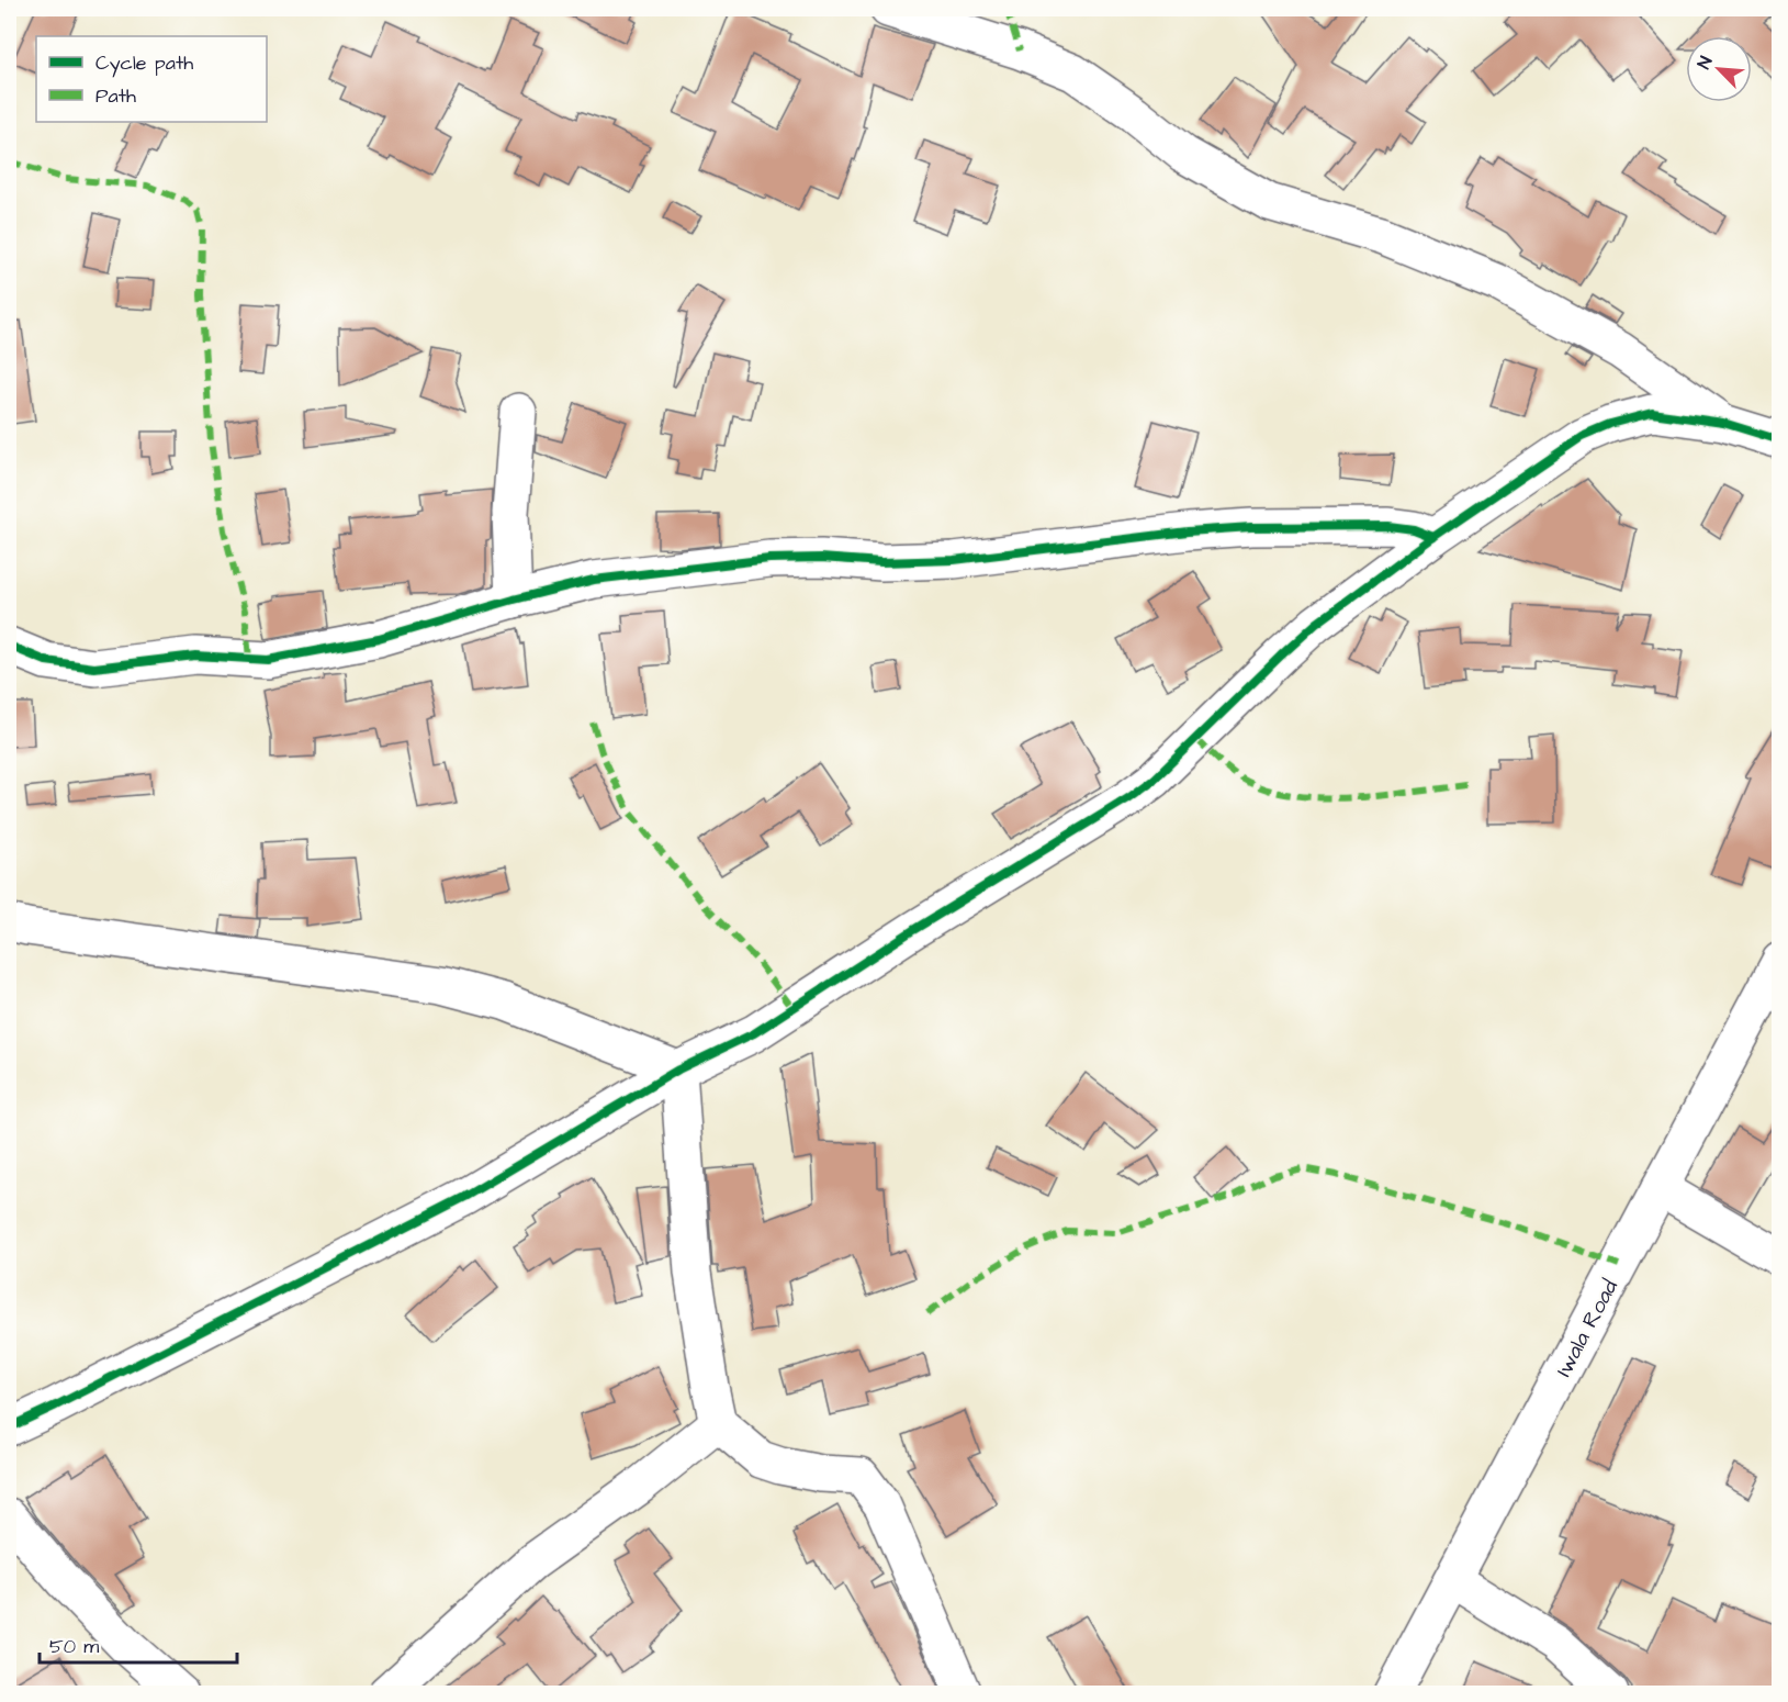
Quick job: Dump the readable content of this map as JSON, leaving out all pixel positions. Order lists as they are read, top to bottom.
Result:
{
  "streets": {
    "street": ["Iwala Road"]
  },
  "legend": ["Cycle path", "Path"],
  "scale_bar": "50 m",
  "north": "top left"
}
